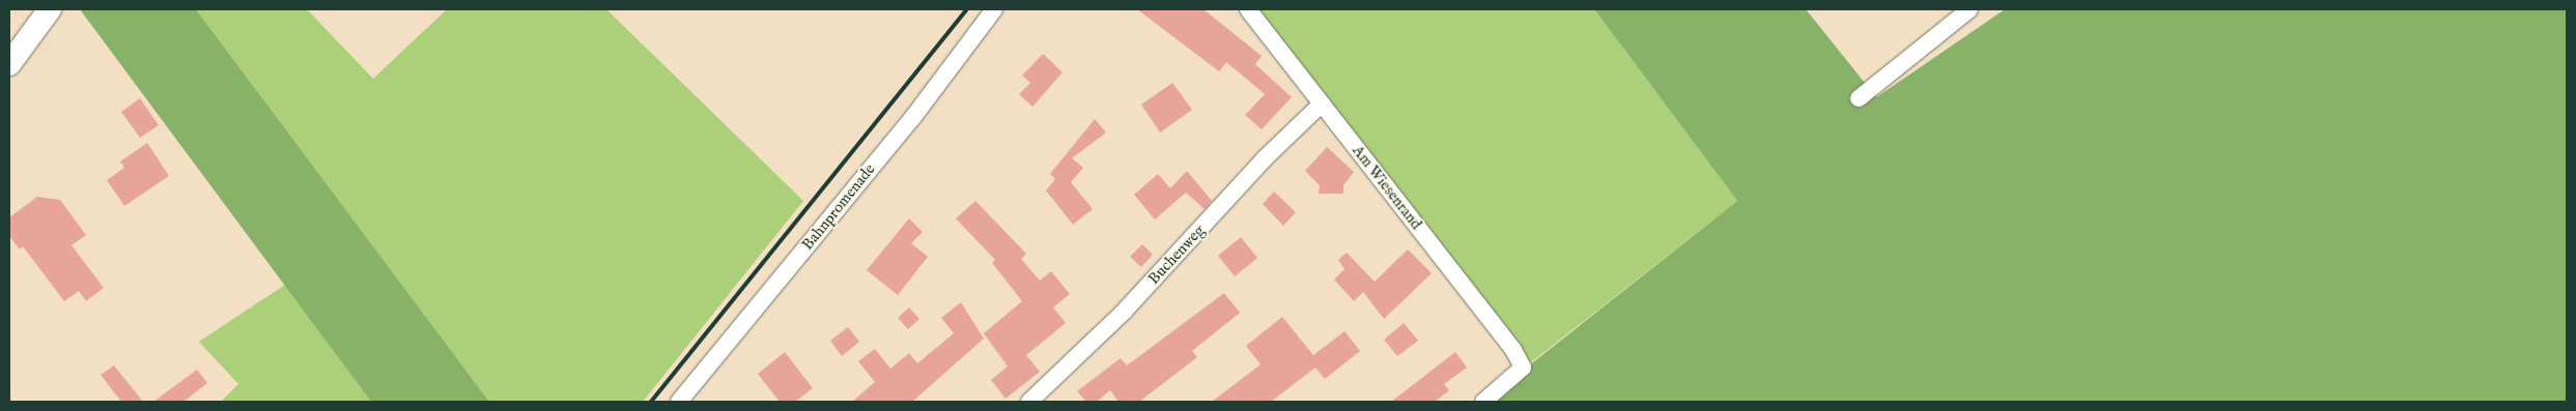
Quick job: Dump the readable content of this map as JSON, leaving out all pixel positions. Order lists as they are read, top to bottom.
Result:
{
  "streets": {
    "street": ["Am Wiesenrand", "Bahnpromenade", "Buchenweg"]
  },
  "crossings": [
    ["Am Wiesenrand", "Buchenweg"]
  ]
}
